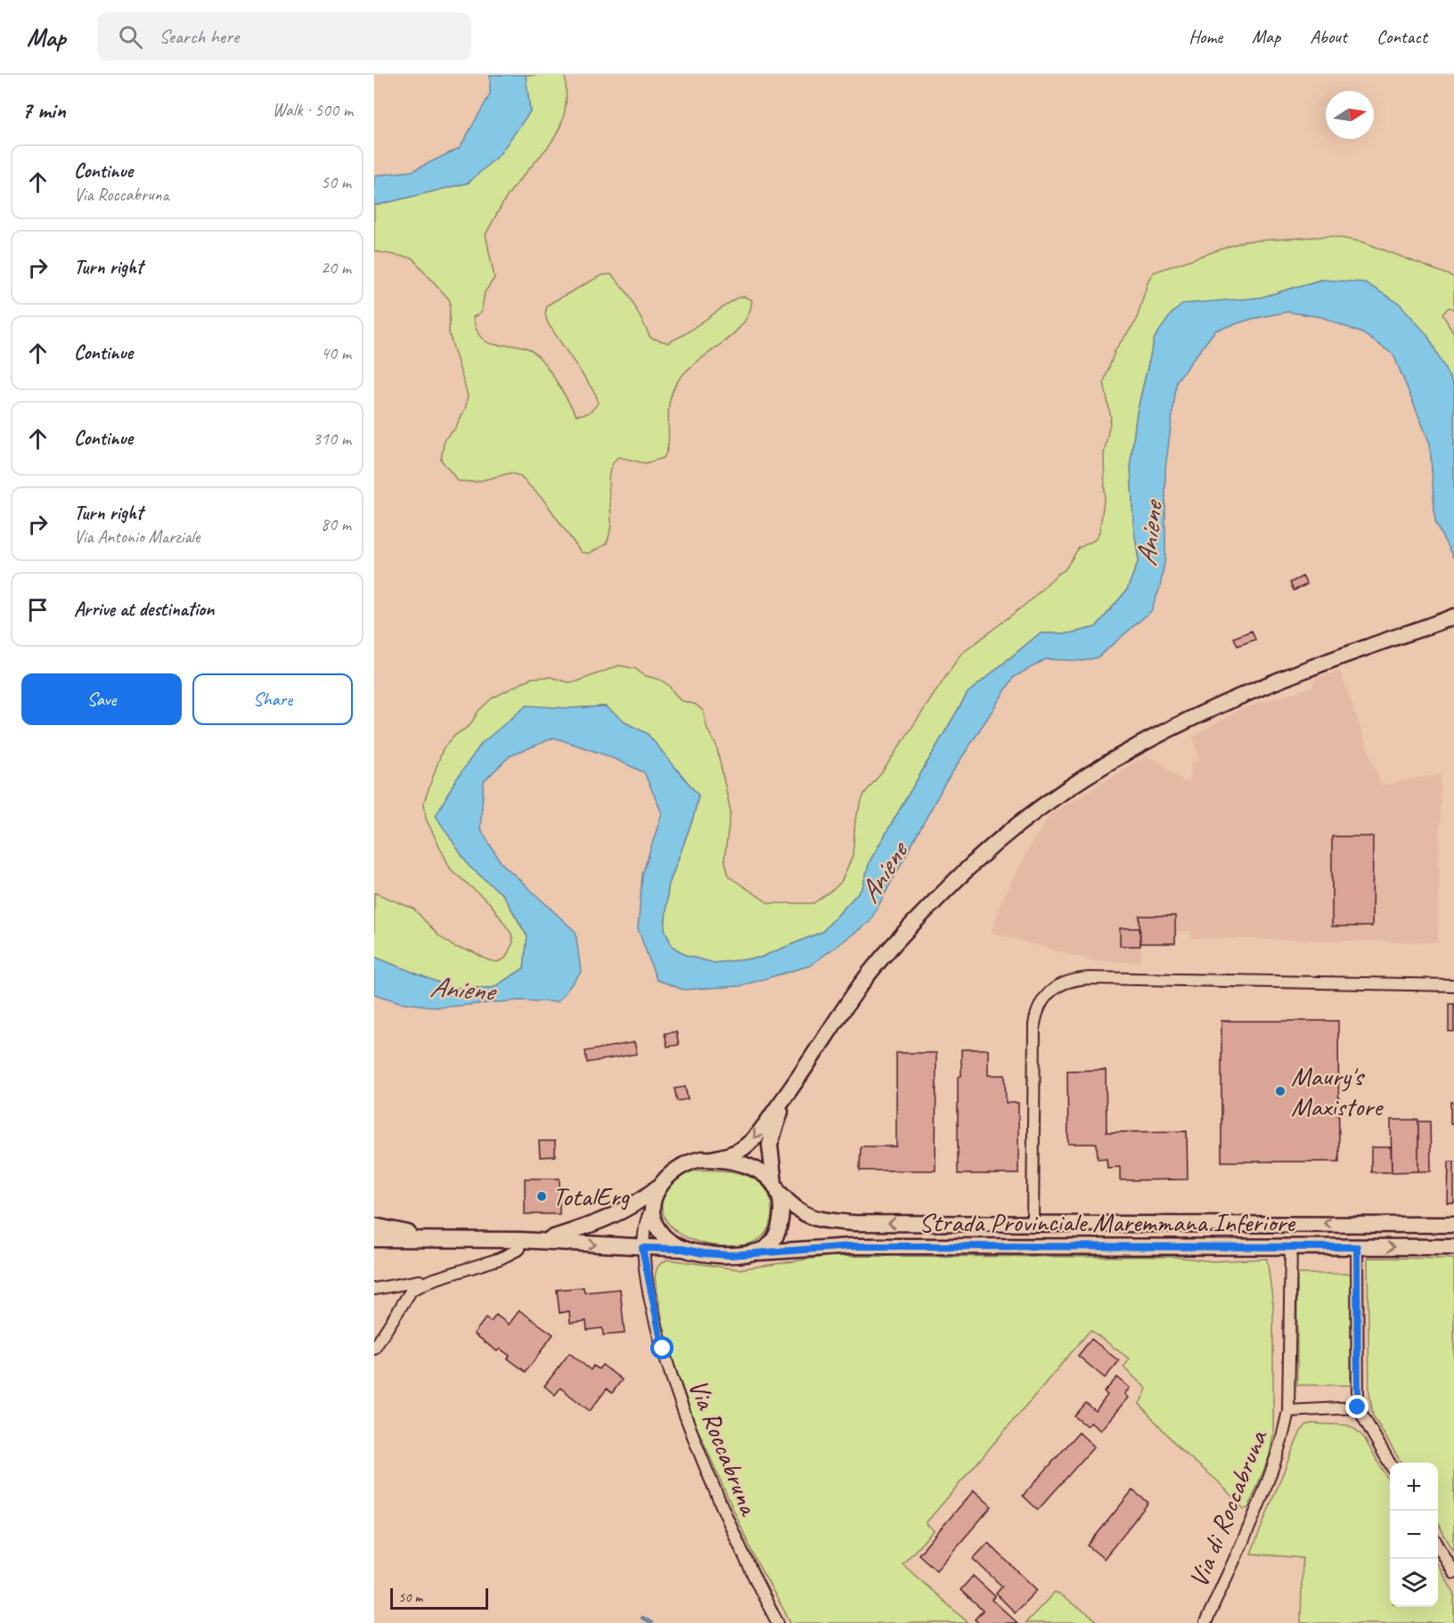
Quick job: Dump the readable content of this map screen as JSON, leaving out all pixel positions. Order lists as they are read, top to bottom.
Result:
{
  "streets": {
    "main road": ["Strada Provinciale Maremmana Inferiore"],
    "street": ["Via Roccabruna", "Via di Roccabruna"]
  },
  "crossings": [
    ["Strada Provinciale Maremmana Inferiore", "Via Roccabruna"],
    ["Strada Provinciale Maremmana Inferiore", "Via di Roccabruna"]
  ],
  "water": ["Aniene"],
  "places": ["Maury's Maxistore", "TotalErg"],
  "scale_bar": "50 m",
  "north": "right",
  "page": {
    "header": "Map",
    "search": "Search here",
    "nav": [
      "Home",
      "Map",
      "About",
      "Contact"
    ],
    "heading": ["7 min", "Walk · 500 m"],
    "list": [
      ["Continue", "Via Roccabruna", "50 m"],
      ["Turn right", "20 m"],
      ["Continue", "40 m"],
      ["Continue", "310 m"],
      ["Turn right", "Via Antonio Marziale", "80 m"],
      "Arrive at destination"
    ],
    "buttons": ["Save", "Share"],
    "map_buttons": ["+", "−"],
    "scale": "50 m"
  }
}
